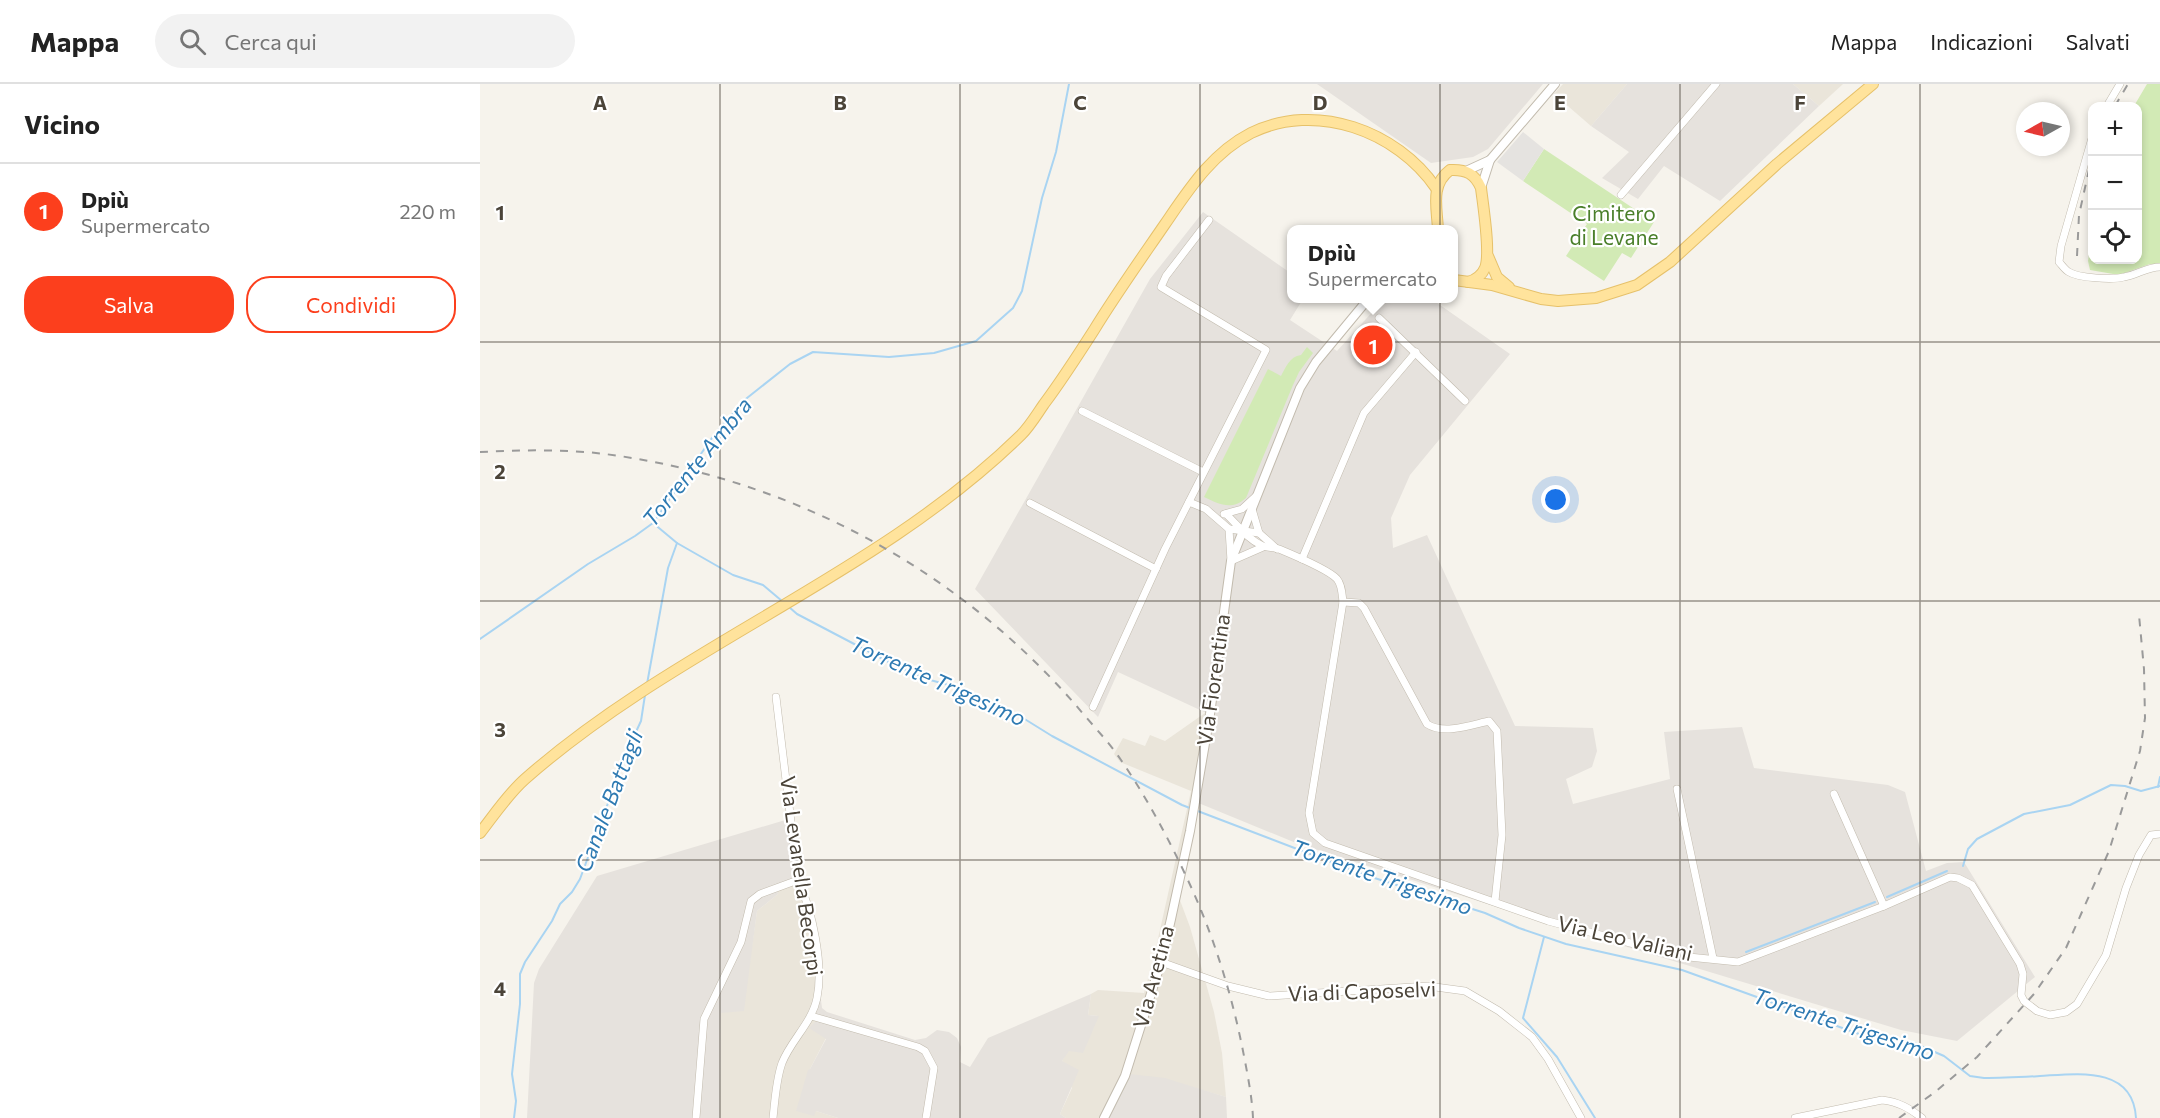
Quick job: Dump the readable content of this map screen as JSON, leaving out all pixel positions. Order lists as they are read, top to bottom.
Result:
{
  "streets": {
    "street": [
      "Via Fiorentina",
      "Via Levanella Becorpi",
      "Via Leo Valiani",
      "Via Aretina",
      "Via di Caposelvi"
    ]
  },
  "crossings": [
    ["Via Fiorentina", "Via Aretina"],
    ["Via Aretina", "Via di Caposelvi"]
  ],
  "water": ["Torrente Ambra", "Torrente Trigesimo", "Canale Battagli"],
  "parks": ["Cimitero di Levane"],
  "north": "left",
  "page": {
    "header": "Mappa",
    "search": "Cerca qui",
    "nav": ["Mappa", "Indicazioni", "Salvati"],
    "heading": "Vicino",
    "map_buttons": ["+", "−"],
    "list": [
      {
        "mark": "1",
        "name": "Dpiù",
        "note": "Supermercato",
        "value": "220 m"
      }
    ],
    "popup": ["Dpiù", "Supermercato"],
    "buttons": ["Salva", "Condividi"],
    "pins": "1"
  },
  "grid": {
    "columns": [
      "A",
      "B",
      "C",
      "D",
      "E",
      "F"
    ],
    "rows": [
      "1",
      "2",
      "3",
      "4"
    ]
  }
}
